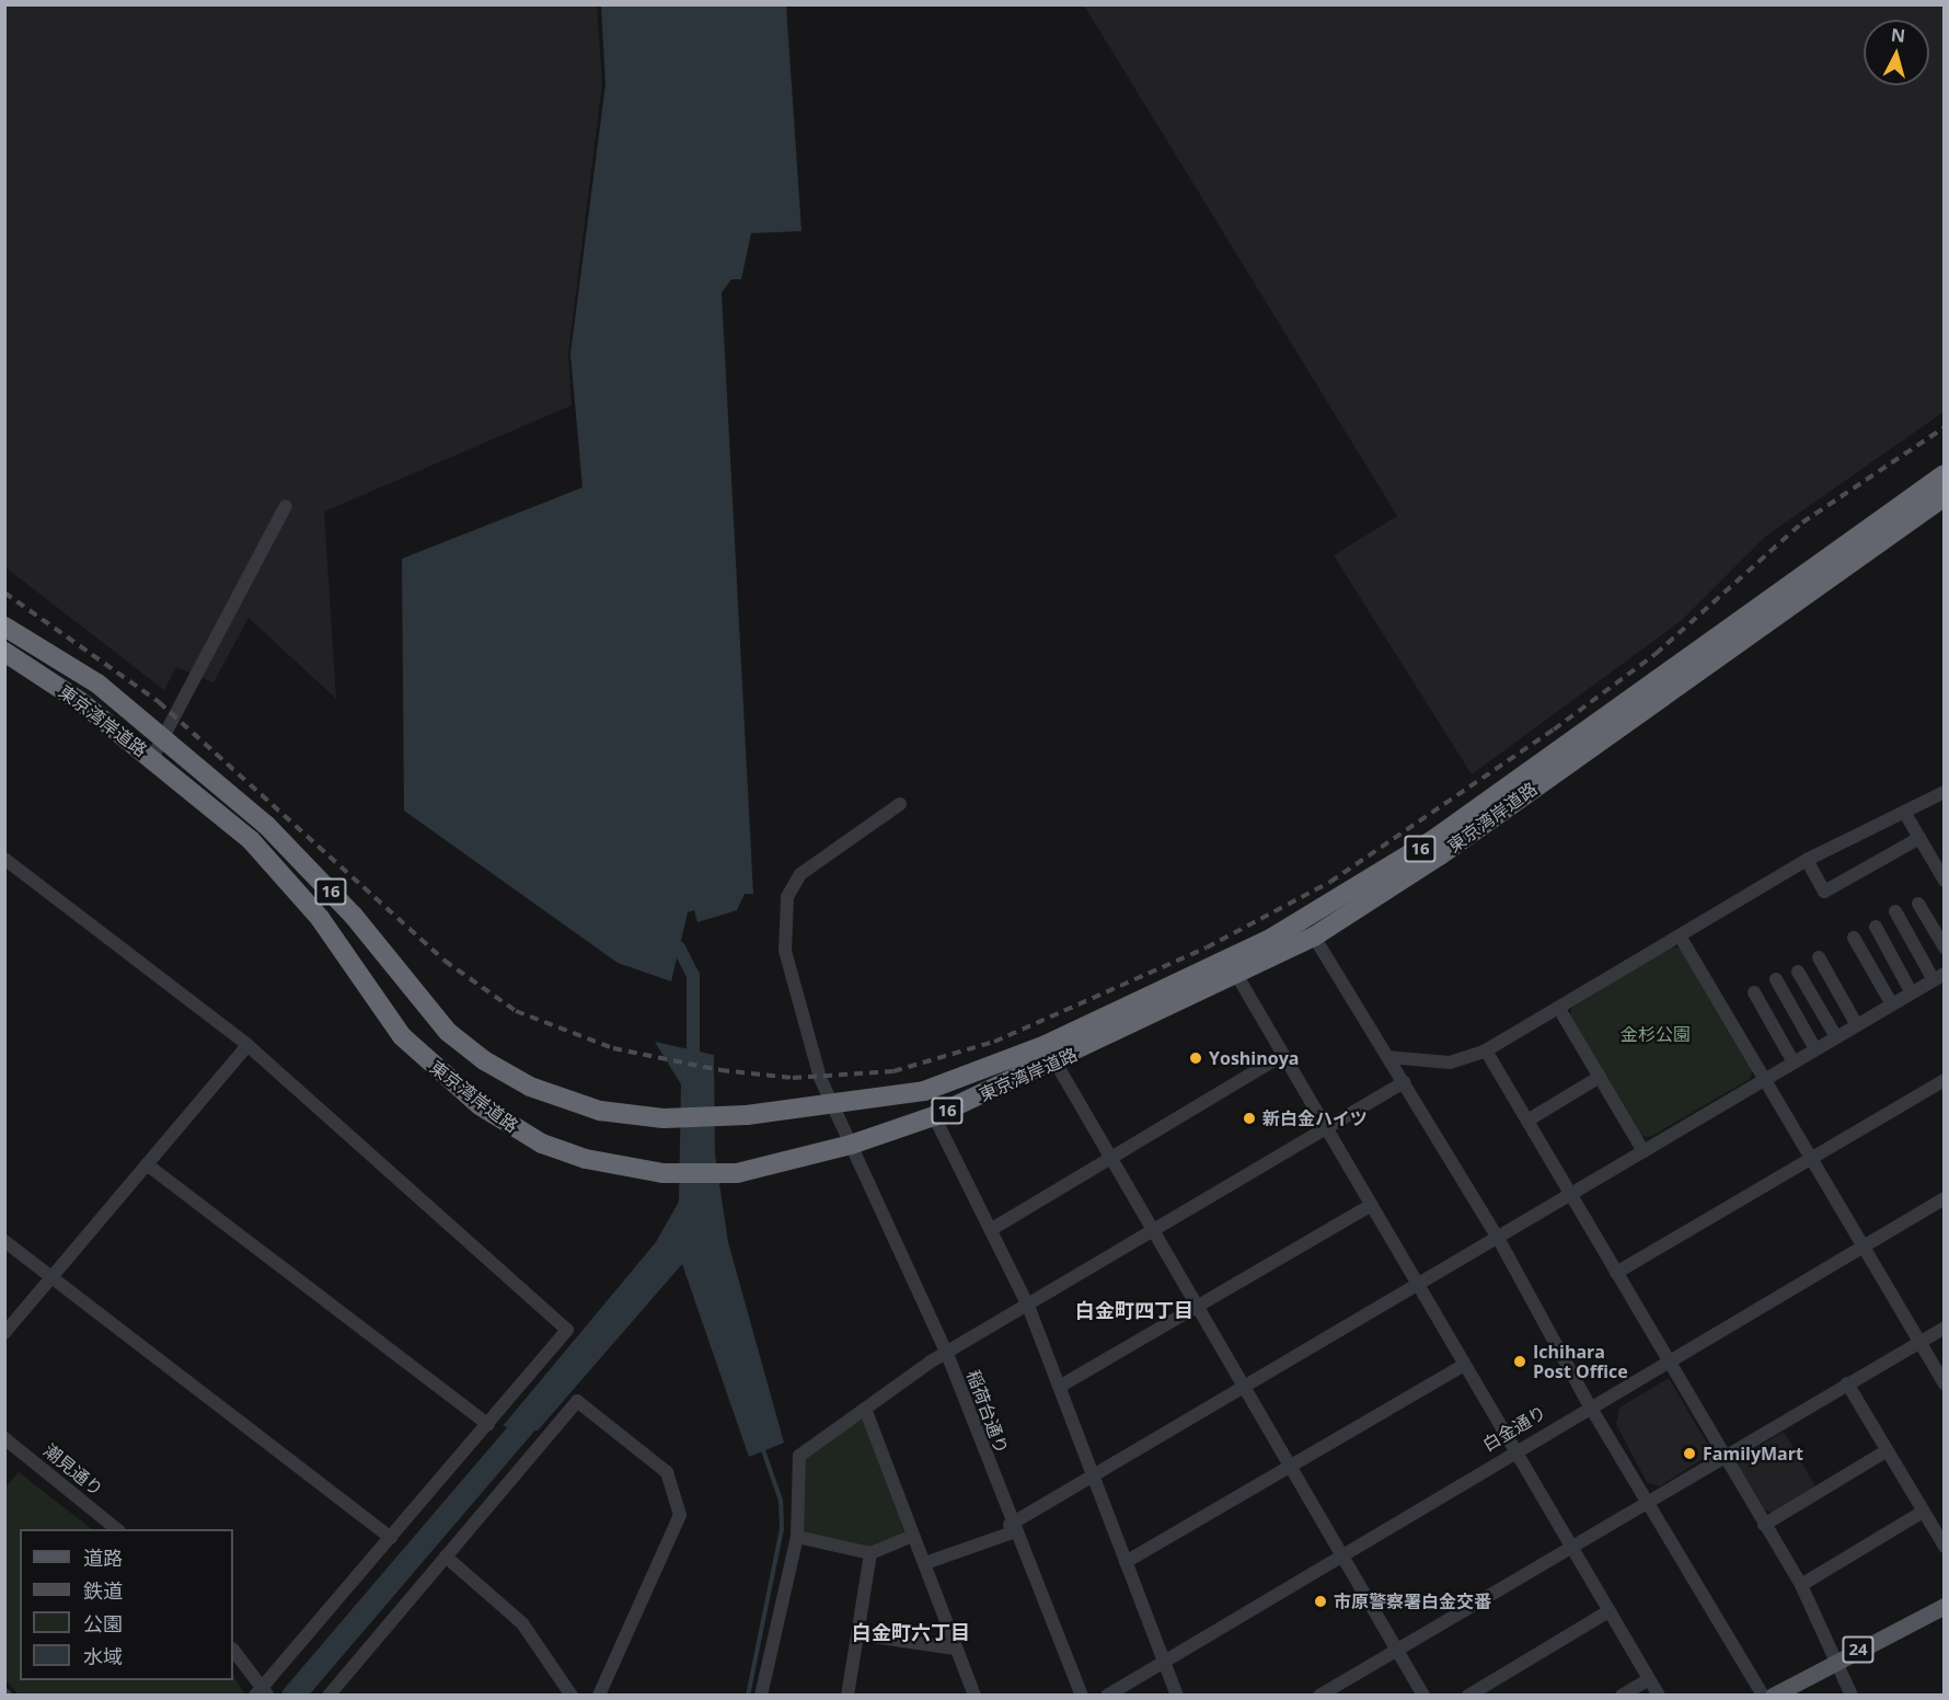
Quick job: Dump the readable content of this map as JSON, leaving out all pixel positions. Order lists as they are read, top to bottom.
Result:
{
  "streets": {
    "highway": ["東京湾岸道路", "16"],
    "main road": ["24"],
    "street": ["稲荷台通り", "白金通り", "潮見通り"]
  },
  "crossings": [
    ["東京湾岸道路", "稲荷台通り"]
  ],
  "districts": ["白金町四丁目", "白金町六丁目"],
  "parks": ["金杉公園"],
  "places": [
    "Yoshinoya",
    "新白金ハイツ",
    "Ichihara Post Office",
    "FamilyMart",
    "市原警察署白金交番"
  ],
  "legend": [
    "道路",
    "鉄道",
    "公園",
    "水域"
  ],
  "north": "top"
}
